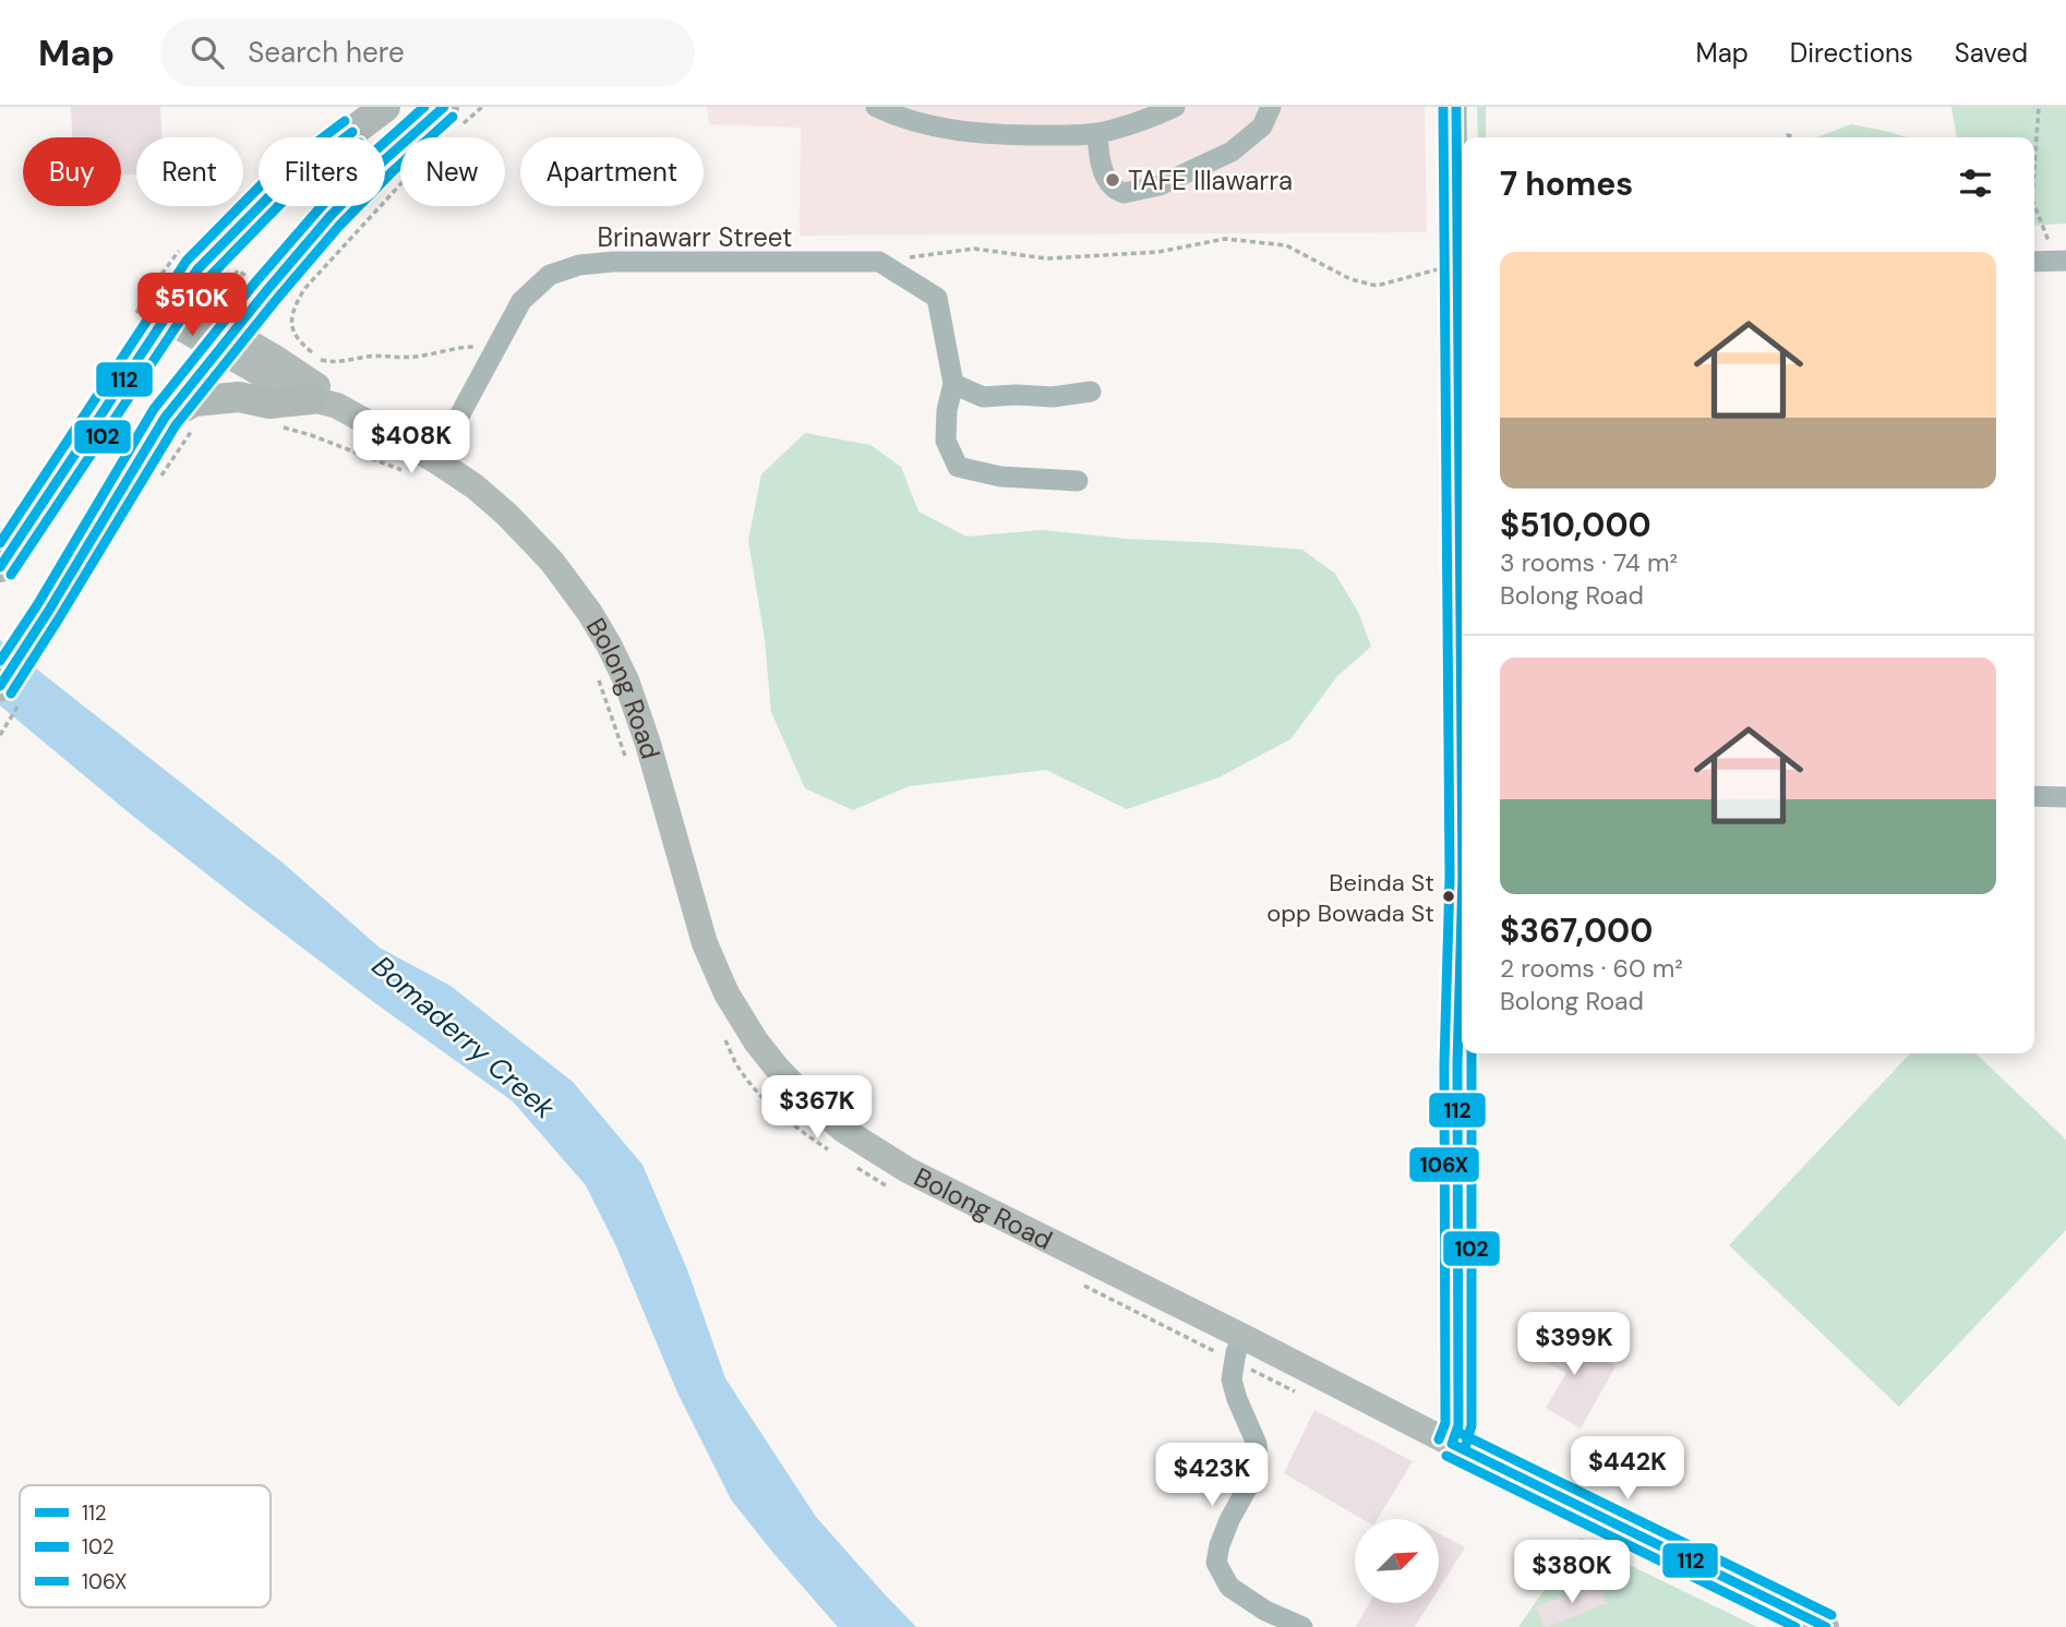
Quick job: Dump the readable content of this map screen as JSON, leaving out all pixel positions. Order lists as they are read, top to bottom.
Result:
{
  "streets": {
    "main road": ["Bolong Road"],
    "street": ["Brinawarr Street"]
  },
  "crossings": [
    ["Brinawarr Street", "Bolong Road"]
  ],
  "water": ["Bomaderry Creek"],
  "places": ["TAFE Illawarra", "Beinda St opp Bowada St"],
  "lines": ["transit line 112", "transit line 106X", "transit line 102"],
  "legend": ["112", "102", "106X"],
  "north": "top right",
  "page": {
    "header": "Map",
    "search": "Search here",
    "nav": ["Map", "Directions", "Saved"],
    "chip": [
      "Buy",
      "Rent",
      "Filters",
      "New",
      "Apartment"
    ],
    "heading": "7 homes",
    "list": [
      {
        "name": "$510,000",
        "note": "3 rooms · 74 m² · Bolong Road"
      },
      {
        "name": "$367,000",
        "note": "2 rooms · 60 m² · Bolong Road"
      }
    ],
    "price": [
      "$510K",
      "$408K",
      "$367K",
      "$399K",
      "$442K",
      "$423K",
      "$380K"
    ]
  }
}
